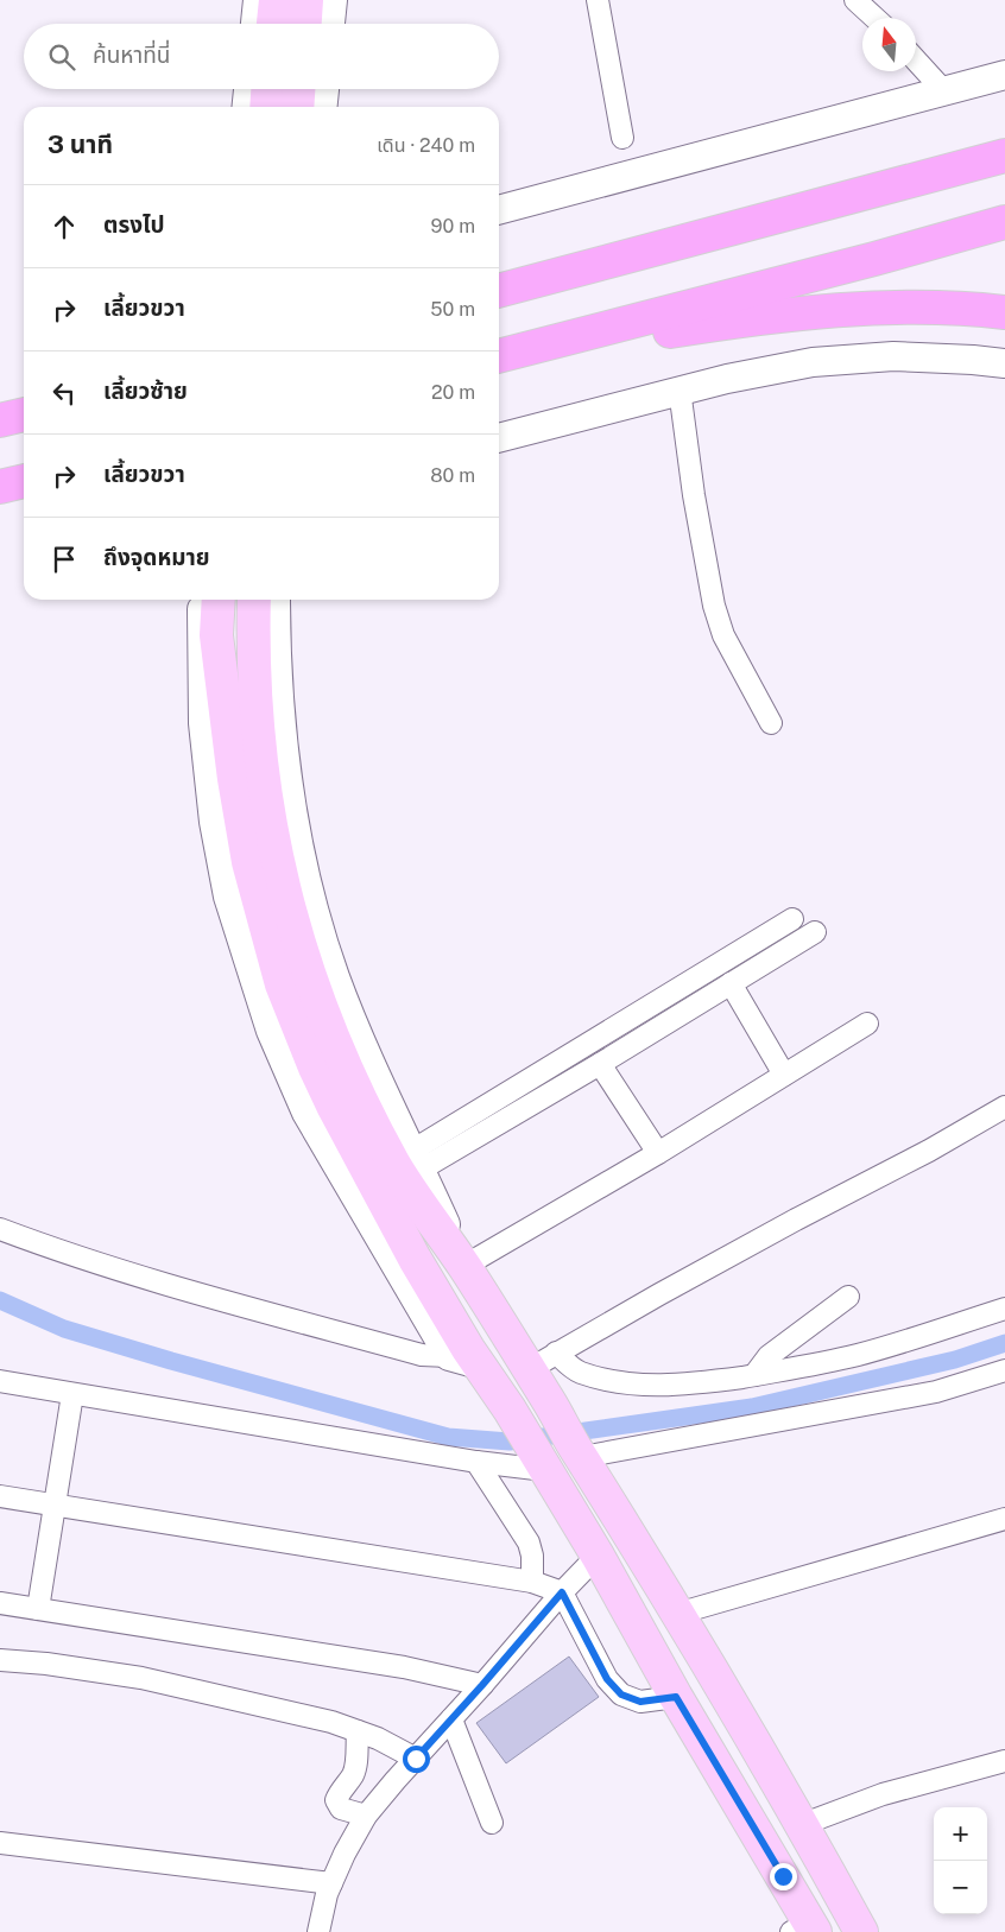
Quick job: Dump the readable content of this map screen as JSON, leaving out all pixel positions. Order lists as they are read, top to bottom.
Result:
{
  "north": "top",
  "page": {
    "search": "ค้นหาที่นี่",
    "heading": ["3 นาที", "เดิน · 240 m"],
    "list": [
      ["ตรงไป", "90 m"],
      ["เลี้ยวขวา", "50 m"],
      ["เลี้ยวซ้าย", "20 m"],
      ["เลี้ยวขวา", "80 m"],
      "ถึงจุดหมาย"
    ],
    "map_buttons": ["+", "−"]
  }
}
